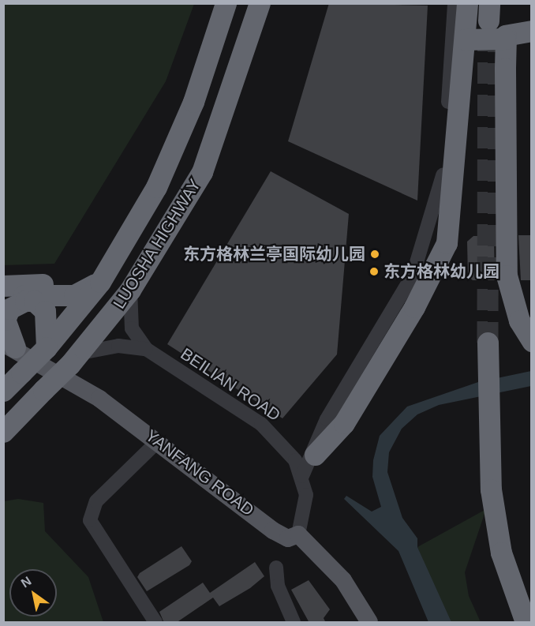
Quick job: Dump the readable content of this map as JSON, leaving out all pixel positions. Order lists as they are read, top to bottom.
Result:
{
  "streets": {
    "highway": ["LUOSHA HIGHWAY"],
    "main road": ["YANFANG ROAD"],
    "street": ["BEILIAN ROAD"]
  },
  "crossings": [
    ["LUOSHA HIGHWAY", "BEILIAN ROAD"],
    ["BEILIAN ROAD", "YANFANG ROAD"]
  ],
  "places": ["东方格林兰亭国际幼儿园", "东方格林幼儿园"],
  "north": "top left"
}
